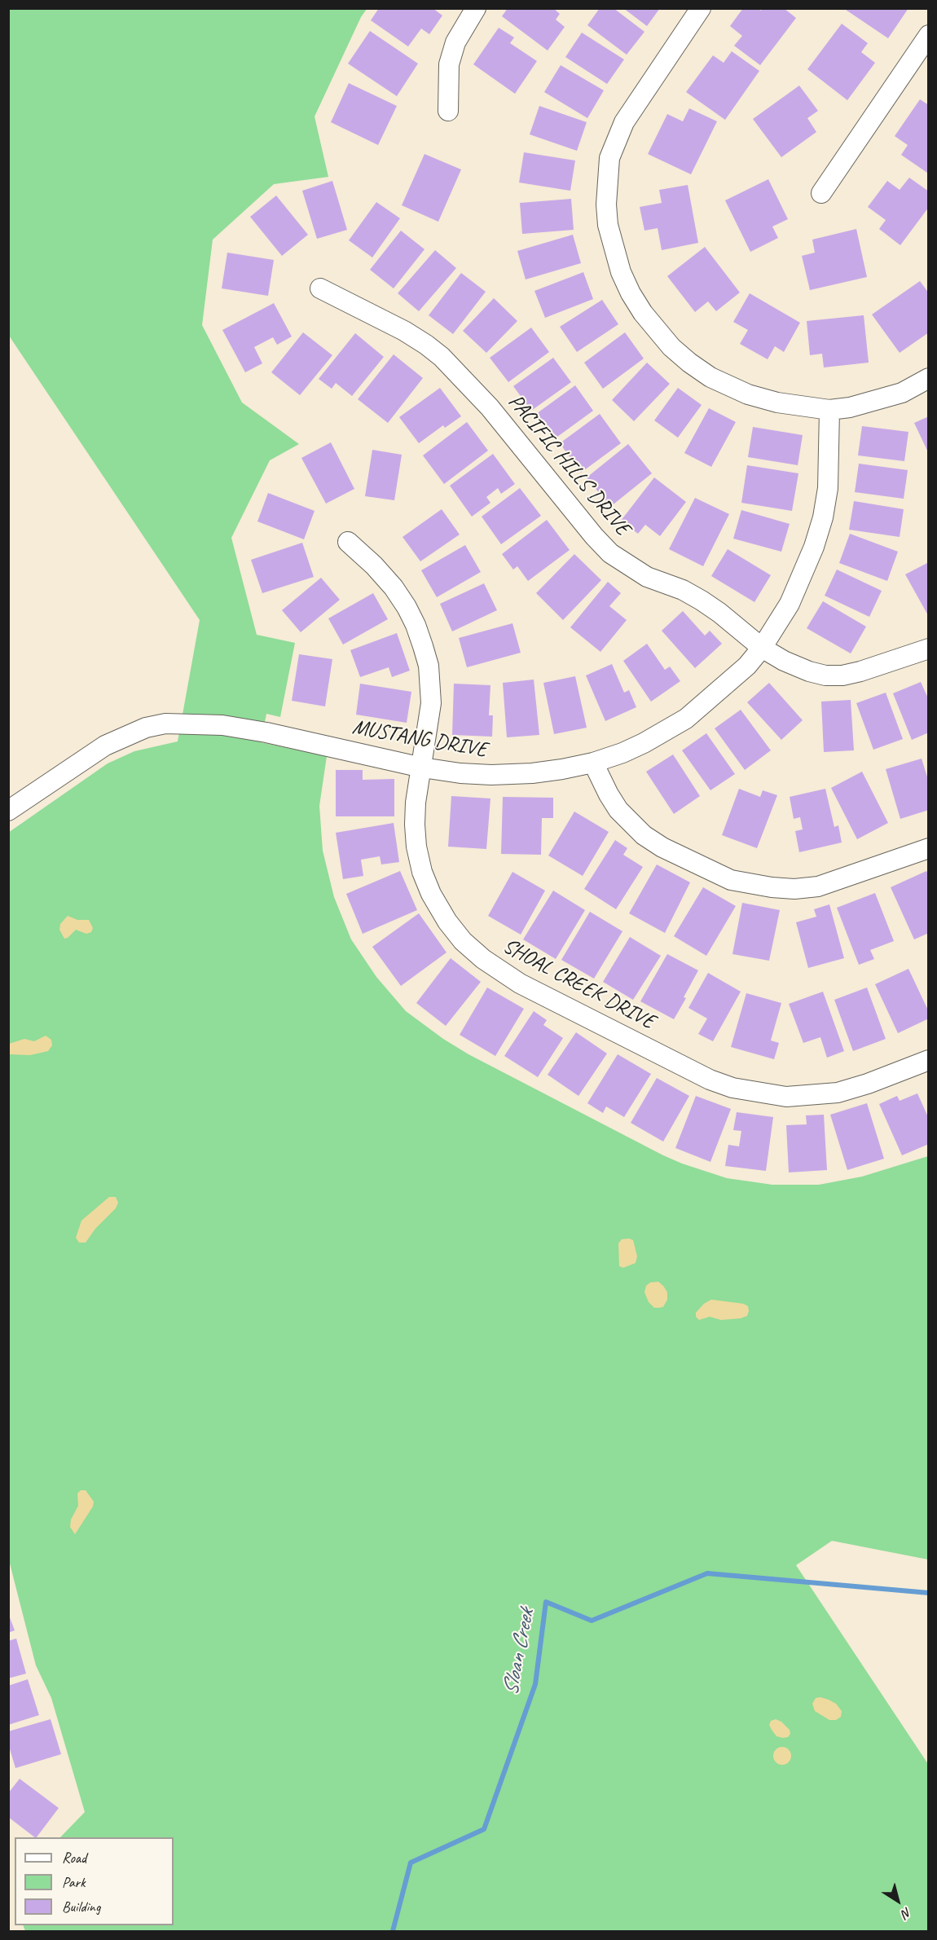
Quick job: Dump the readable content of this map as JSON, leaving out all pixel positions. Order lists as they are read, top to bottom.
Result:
{
  "streets": {
    "street": ["PACIFIC HILLS DRIVE", "MUSTANG DRIVE", "SHOAL CREEK DRIVE"]
  },
  "crossings": [
    ["PACIFIC HILLS DRIVE", "MUSTANG DRIVE"],
    ["MUSTANG DRIVE", "SHOAL CREEK DRIVE"]
  ],
  "water": ["Sloan Creek"],
  "legend": ["Road", "Park", "Building"],
  "north": "bottom right"
}
